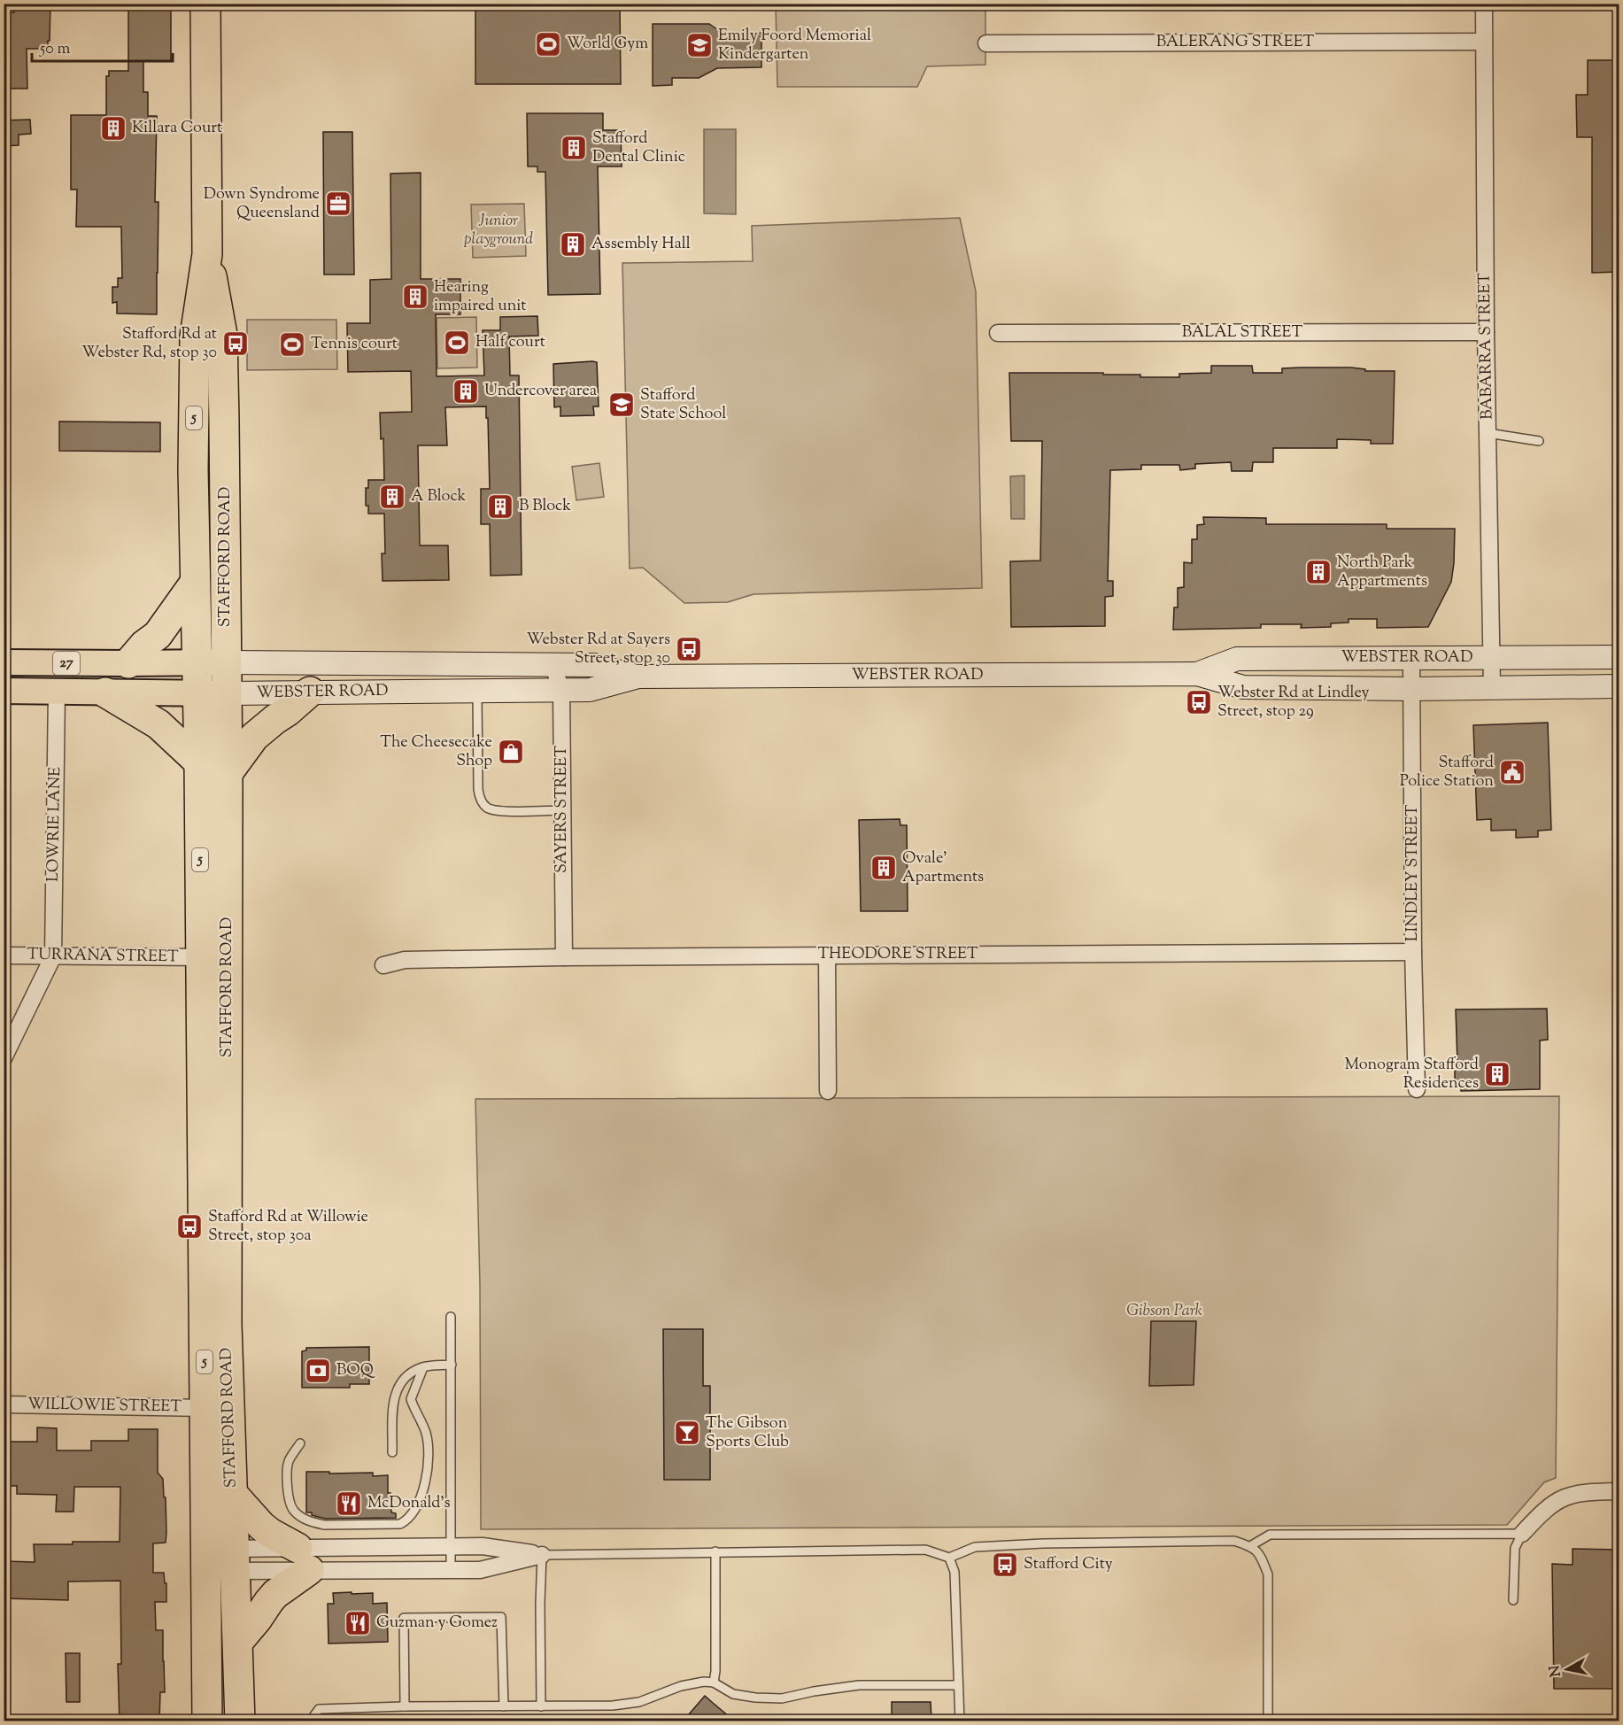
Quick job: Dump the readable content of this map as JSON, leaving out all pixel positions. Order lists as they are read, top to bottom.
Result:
{
  "streets": {
    "highway": ["5", "STAFFORD ROAD"],
    "main road": ["WEBSTER ROAD", "27"],
    "street": [
      "BALERANG STREET",
      "BALAL STREET",
      "BABARRA STREET",
      "SAYERS STREET",
      "LOWRIE LANE",
      "LINDLEY STREET",
      "THEODORE STREET",
      "TURRANA STREET",
      "WILLOWIE STREET"
    ]
  },
  "crossings": [
    ["BALERANG STREET", "BABARRA STREET"],
    ["BALAL STREET", "BABARRA STREET"],
    ["BABARRA STREET", "WEBSTER ROAD"],
    ["STAFFORD ROAD", "WEBSTER ROAD"],
    ["STAFFORD ROAD", "TURRANA STREET"],
    ["STAFFORD ROAD", "WILLOWIE STREET"],
    ["WEBSTER ROAD", "SAYERS STREET"],
    ["WEBSTER ROAD", "LOWRIE LANE"],
    ["WEBSTER ROAD", "LINDLEY STREET"],
    ["SAYERS STREET", "THEODORE STREET"],
    ["LOWRIE LANE", "TURRANA STREET"],
    ["LINDLEY STREET", "THEODORE STREET"]
  ],
  "parks": ["Junior playground", "Gibson Park"],
  "places": {
    "sports": ["World Gym", "Half court", "Tennis court"],
    "school or university": ["Emily Foord Memorial Kindergarten", "Stafford State School"],
    "building": [
      "Killara Court",
      "Stafford Dental Clinic",
      "Assembly Hall",
      "Hearing impaired unit",
      "Undercover area",
      "A Block",
      "B Block",
      "North Park Appartments",
      "Ovale' Apartments",
      "Monogram Stafford Residences"
    ],
    "office": ["Down Syndrome Queensland"],
    "bus stop": [
      "Stafford Rd at Webster Rd, stop 30",
      "Webster Rd at Sayers Street, stop 30",
      "Webster Rd at Lindley Street, stop 29",
      "Stafford Rd at Willowie Street, stop 30a",
      "Stafford City"
    ],
    "shop": ["The Cheesecake Shop"],
    "public building": ["Stafford Police Station"],
    "bank": ["BOQ"],
    "bar": ["The Gibson Sports Club"],
    "restaurant": ["McDonald's", "Guzman y Gomez"]
  },
  "scale_bar": "50 m",
  "north": "left"
}
